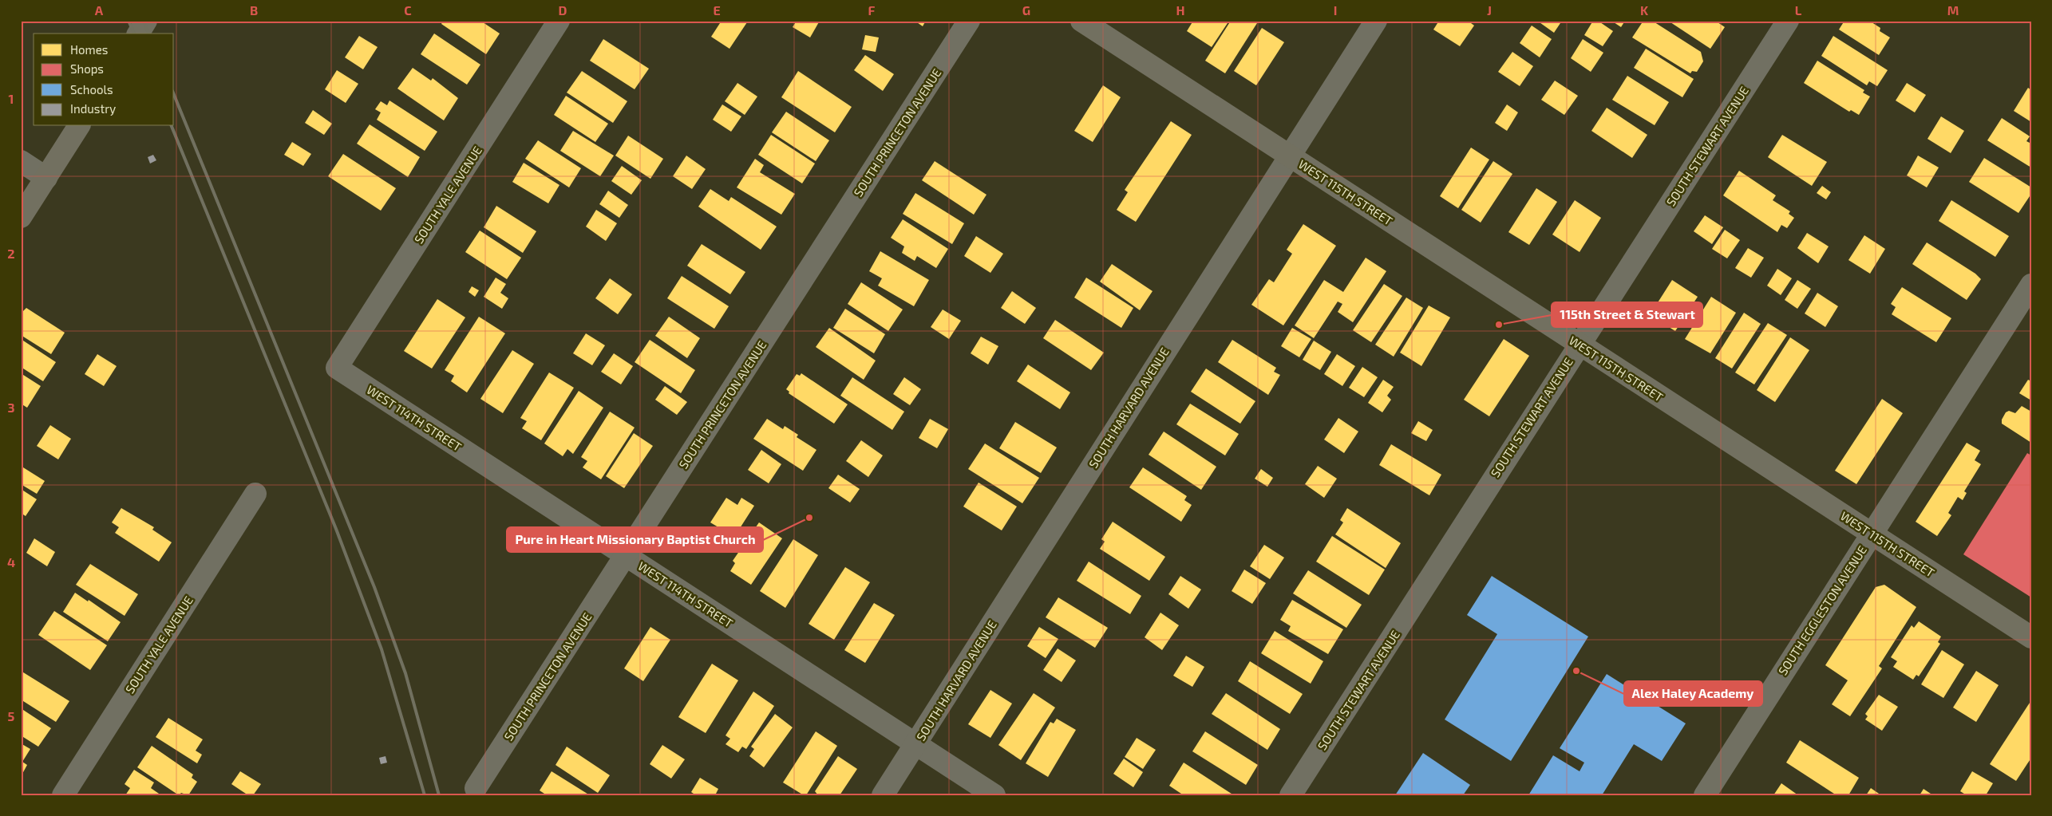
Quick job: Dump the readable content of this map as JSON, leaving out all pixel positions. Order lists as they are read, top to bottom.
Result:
{
  "streets": {
    "street": [
      "SOUTH PRINCETON AVENUE",
      "SOUTH STEWART AVENUE",
      "WEST 115TH STREET",
      "SOUTH YALE AVENUE",
      "SOUTH HARVARD AVENUE",
      "WEST 114TH STREET",
      "SOUTH EGGLESTON AVENUE"
    ]
  },
  "crossings": [
    ["SOUTH PRINCETON AVENUE", "WEST 114TH STREET"],
    ["SOUTH STEWART AVENUE", "WEST 115TH STREET"],
    ["WEST 115TH STREET", "SOUTH HARVARD AVENUE"],
    ["WEST 115TH STREET", "SOUTH EGGLESTON AVENUE"],
    ["SOUTH YALE AVENUE", "WEST 114TH STREET"],
    ["SOUTH HARVARD AVENUE", "WEST 114TH STREET"]
  ],
  "places": ["115th Street & Stewart", "Pure in Heart Missionary Baptist Church", "Alex Haley Academy"],
  "legend": [
    "Homes",
    "Shops",
    "Schools",
    "Industry"
  ],
  "grid": {
    "columns": [
      "A",
      "B",
      "C",
      "D",
      "E",
      "F",
      "G",
      "H",
      "I",
      "J",
      "K",
      "L",
      "M"
    ],
    "rows": [
      "1",
      "2",
      "3",
      "4",
      "5"
    ]
  }
}
